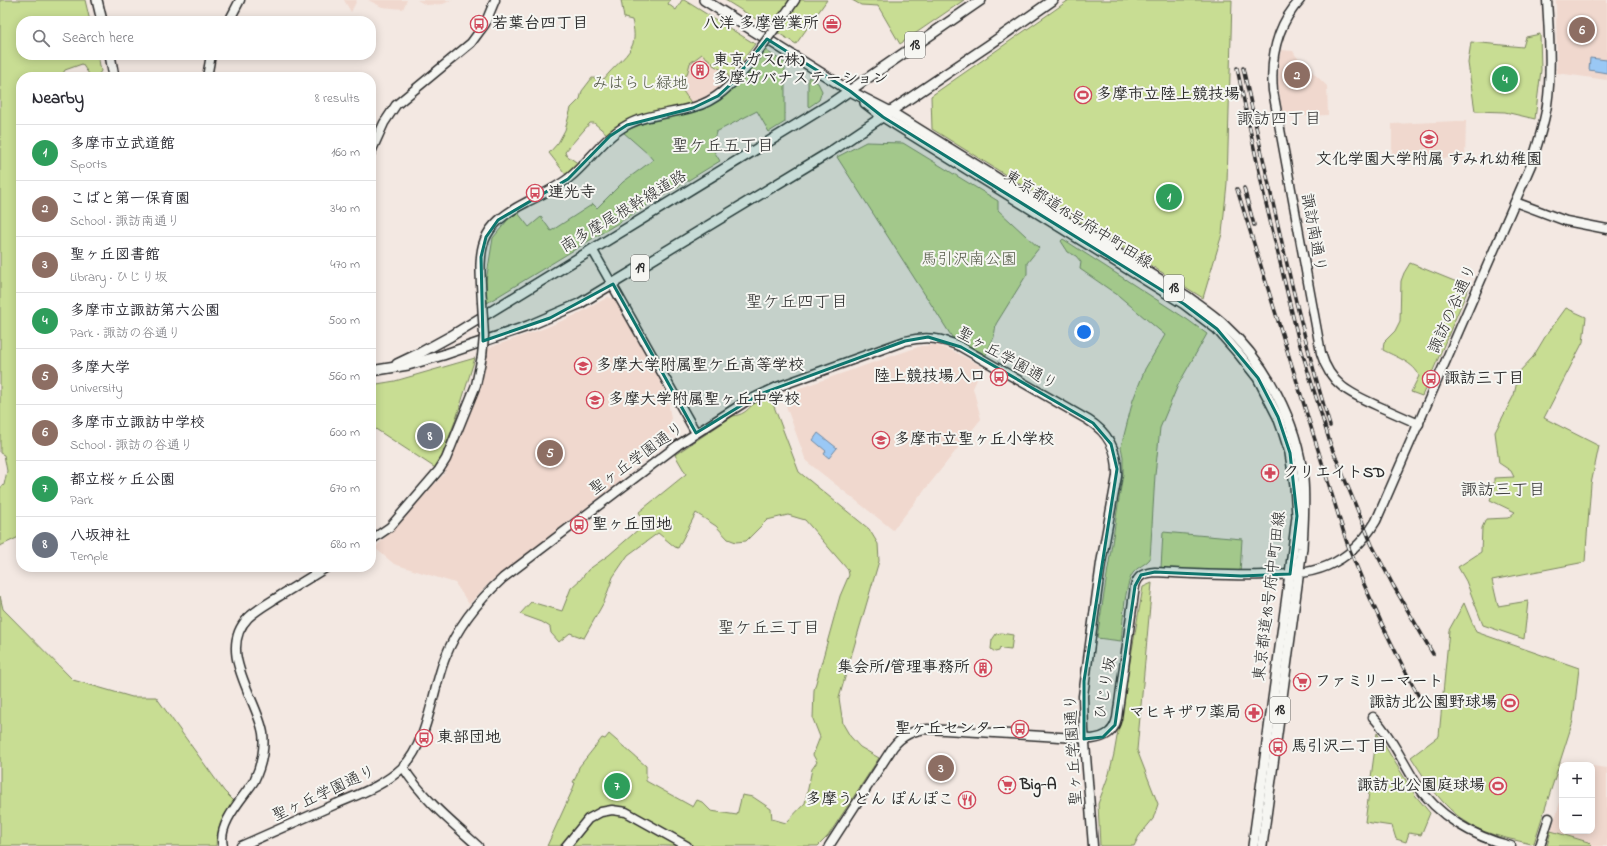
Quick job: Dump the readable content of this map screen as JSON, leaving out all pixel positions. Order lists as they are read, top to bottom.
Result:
{
  "streets": {
    "main road": [
      "18",
      "南多摩尾根幹線道路",
      "東京都道18号府中町田線",
      "19"
    ],
    "street": [
      "諏訪南通り",
      "諏訪の谷通り",
      "聖ヶ丘学園通り",
      "ひじり坂"
    ]
  },
  "crossings": [
    ["南多摩尾根幹線道路", "東京都道18号府中町田線"],
    ["南多摩尾根幹線道路", "19"],
    ["東京都道18号府中町田線", "19"],
    ["東京都道18号府中町田線", "諏訪の谷通り"],
    ["東京都道18号府中町田線", "ひじり坂"],
    ["諏訪南通り", "諏訪の谷通り"],
    ["諏訪の谷通り", "ひじり坂"],
    ["聖ヶ丘学園通り", "ひじり坂"]
  ],
  "districts": [
    "諏訪四丁目",
    "聖ケ丘五丁目",
    "聖ケ丘四丁目",
    "諏訪三丁目",
    "聖ケ丘三丁目"
  ],
  "parks": ["みはらし緑地", "馬引沢南公園"],
  "places": {
    "bus stop": [
      "若葉台四丁目",
      "連光寺",
      "陸上競技場入口",
      "諏訪三丁目",
      "聖ヶ丘団地",
      "聖ヶ丘センター",
      "東部団地",
      "馬引沢二丁目"
    ],
    "office": ["八洋 多摩営業所"],
    "building": ["東京ガス(株) 多摩ガバナステーション", "集会所/管理事務所"],
    "sports": ["多摩市立陸上競技場", "諏訪北公園野球場", "諏訪北公園庭球場"],
    "school or university": [
      "文化学園大学附属 すみれ幼稚園",
      "多摩大学附属聖ケ丘高等学校",
      "多摩大学附属聖ヶ丘中学校",
      "多摩市立聖ヶ丘小学校"
    ],
    "pharmacy": ["クリエイトSD", "マヒキザワ薬局"],
    "supermarket": ["ファミリーマート", "Big-A"],
    "restaurant": ["多摩うどん ぽんぽこ"]
  },
  "page": {
    "pins": [
      "6",
      "2",
      "4",
      "1",
      "8",
      "5",
      "3",
      "7"
    ],
    "search": "Search here",
    "heading": ["Nearby", "8 results"],
    "list": [
      {
        "mark": "1",
        "name": "多摩市立武道館",
        "note": "Sports",
        "value": "160 m"
      },
      {
        "mark": "2",
        "name": "こばと第一保育園",
        "note": "School · 諏訪南通り",
        "value": "340 m"
      },
      {
        "mark": "3",
        "name": "聖ヶ丘図書館",
        "note": "Library · ひじり坂",
        "value": "470 m"
      },
      {
        "mark": "4",
        "name": "多摩市立諏訪第六公園",
        "note": "Park · 諏訪の谷通り",
        "value": "500 m"
      },
      {
        "mark": "5",
        "name": "多摩大学",
        "note": "University",
        "value": "560 m"
      },
      {
        "mark": "6",
        "name": "多摩市立諏訪中学校",
        "note": "School · 諏訪の谷通り",
        "value": "600 m"
      },
      {
        "mark": "7",
        "name": "都立桜ヶ丘公園",
        "note": "Park",
        "value": "670 m"
      },
      {
        "mark": "8",
        "name": "八坂神社",
        "note": "Temple",
        "value": "680 m"
      }
    ],
    "map_buttons": ["+", "−"]
  }
}
